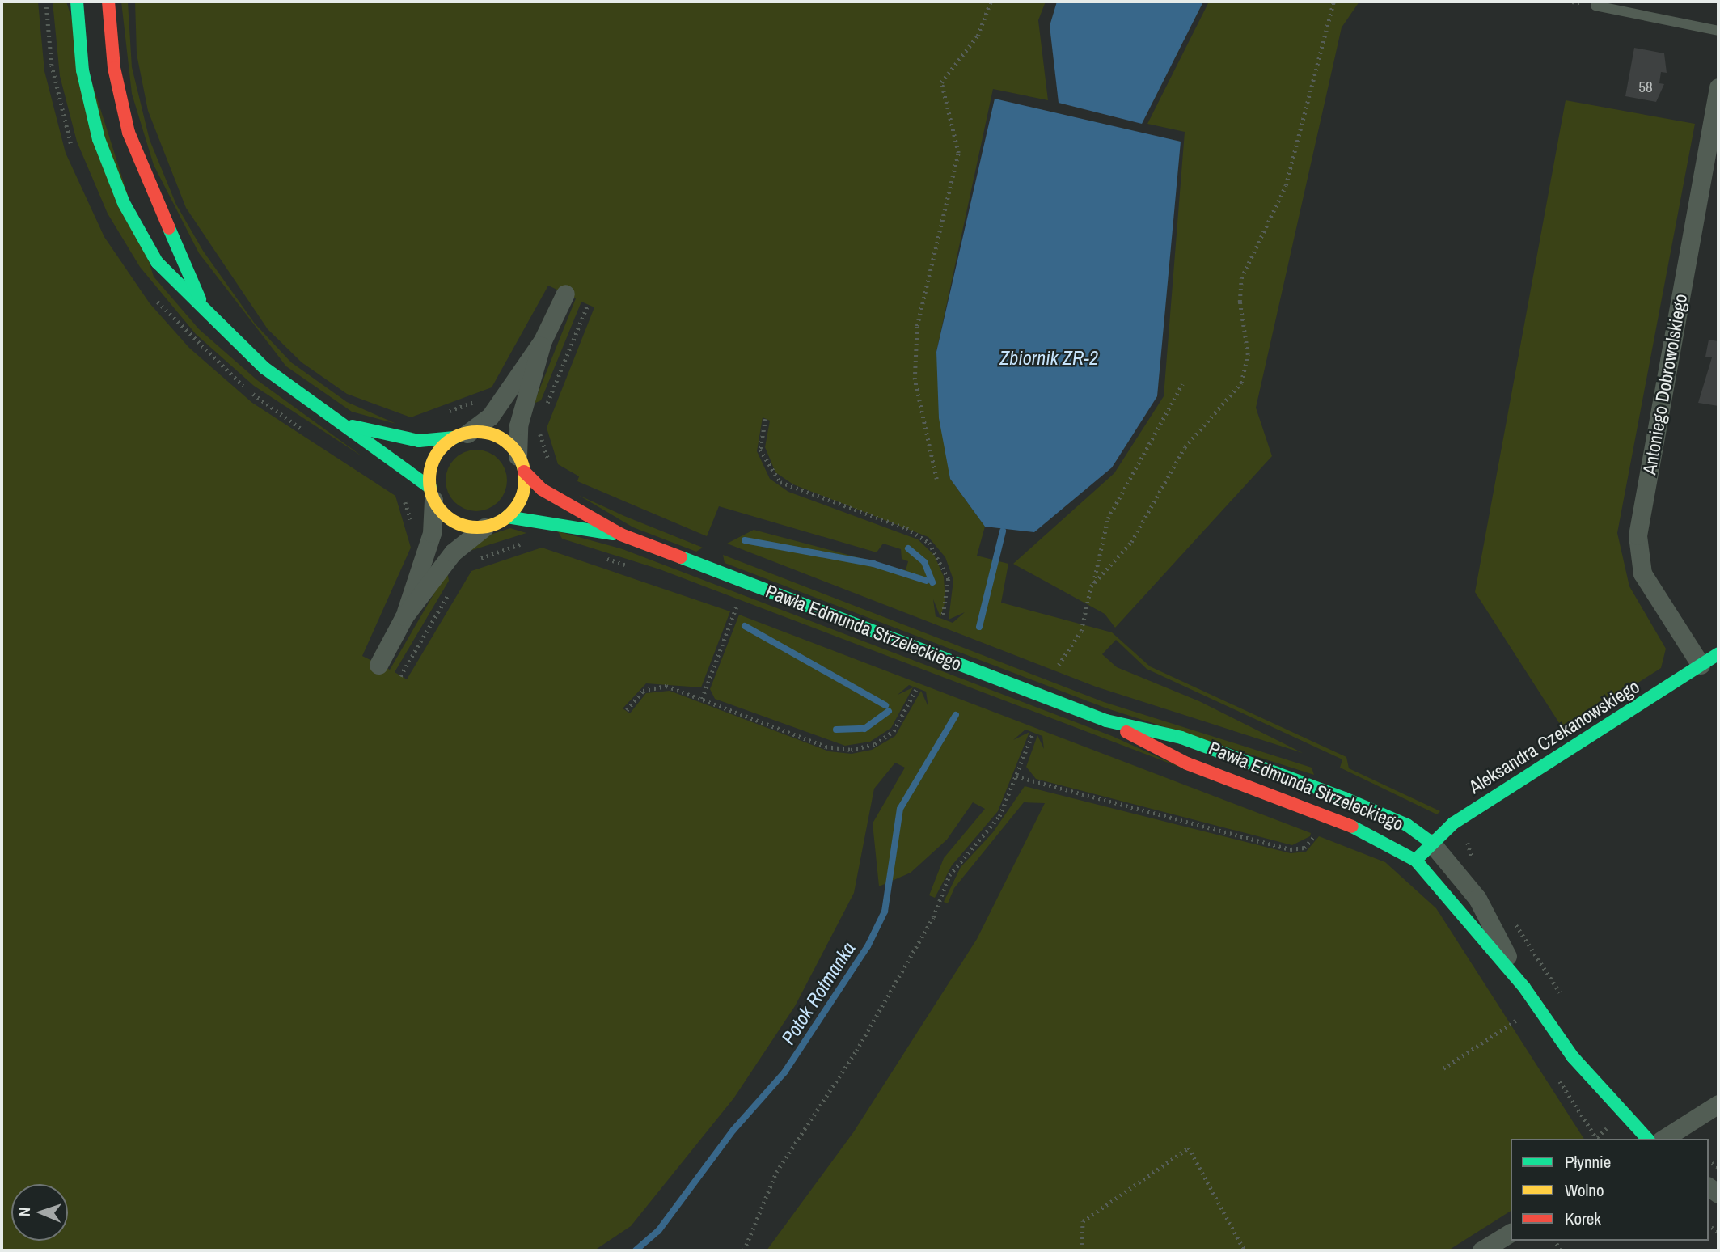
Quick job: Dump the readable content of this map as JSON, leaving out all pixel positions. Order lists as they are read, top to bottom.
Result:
{
  "streets": {
    "main road": ["Pawła Edmunda Strzeleckiego", "Aleksandra Czekanowskiego"],
    "street": ["Antoniego Dobrowolskiego"]
  },
  "crossings": [
    ["Antoniego Dobrowolskiego", "Aleksandra Czekanowskiego"],
    ["Pawła Edmunda Strzeleckiego", "Aleksandra Czekanowskiego"]
  ],
  "water": ["Zbiornik ZR-2", "Potok Rotmanka"],
  "house_numbers": ["58"],
  "legend": ["Płynnie", "Wolno", "Korek"],
  "north": "left"
}
